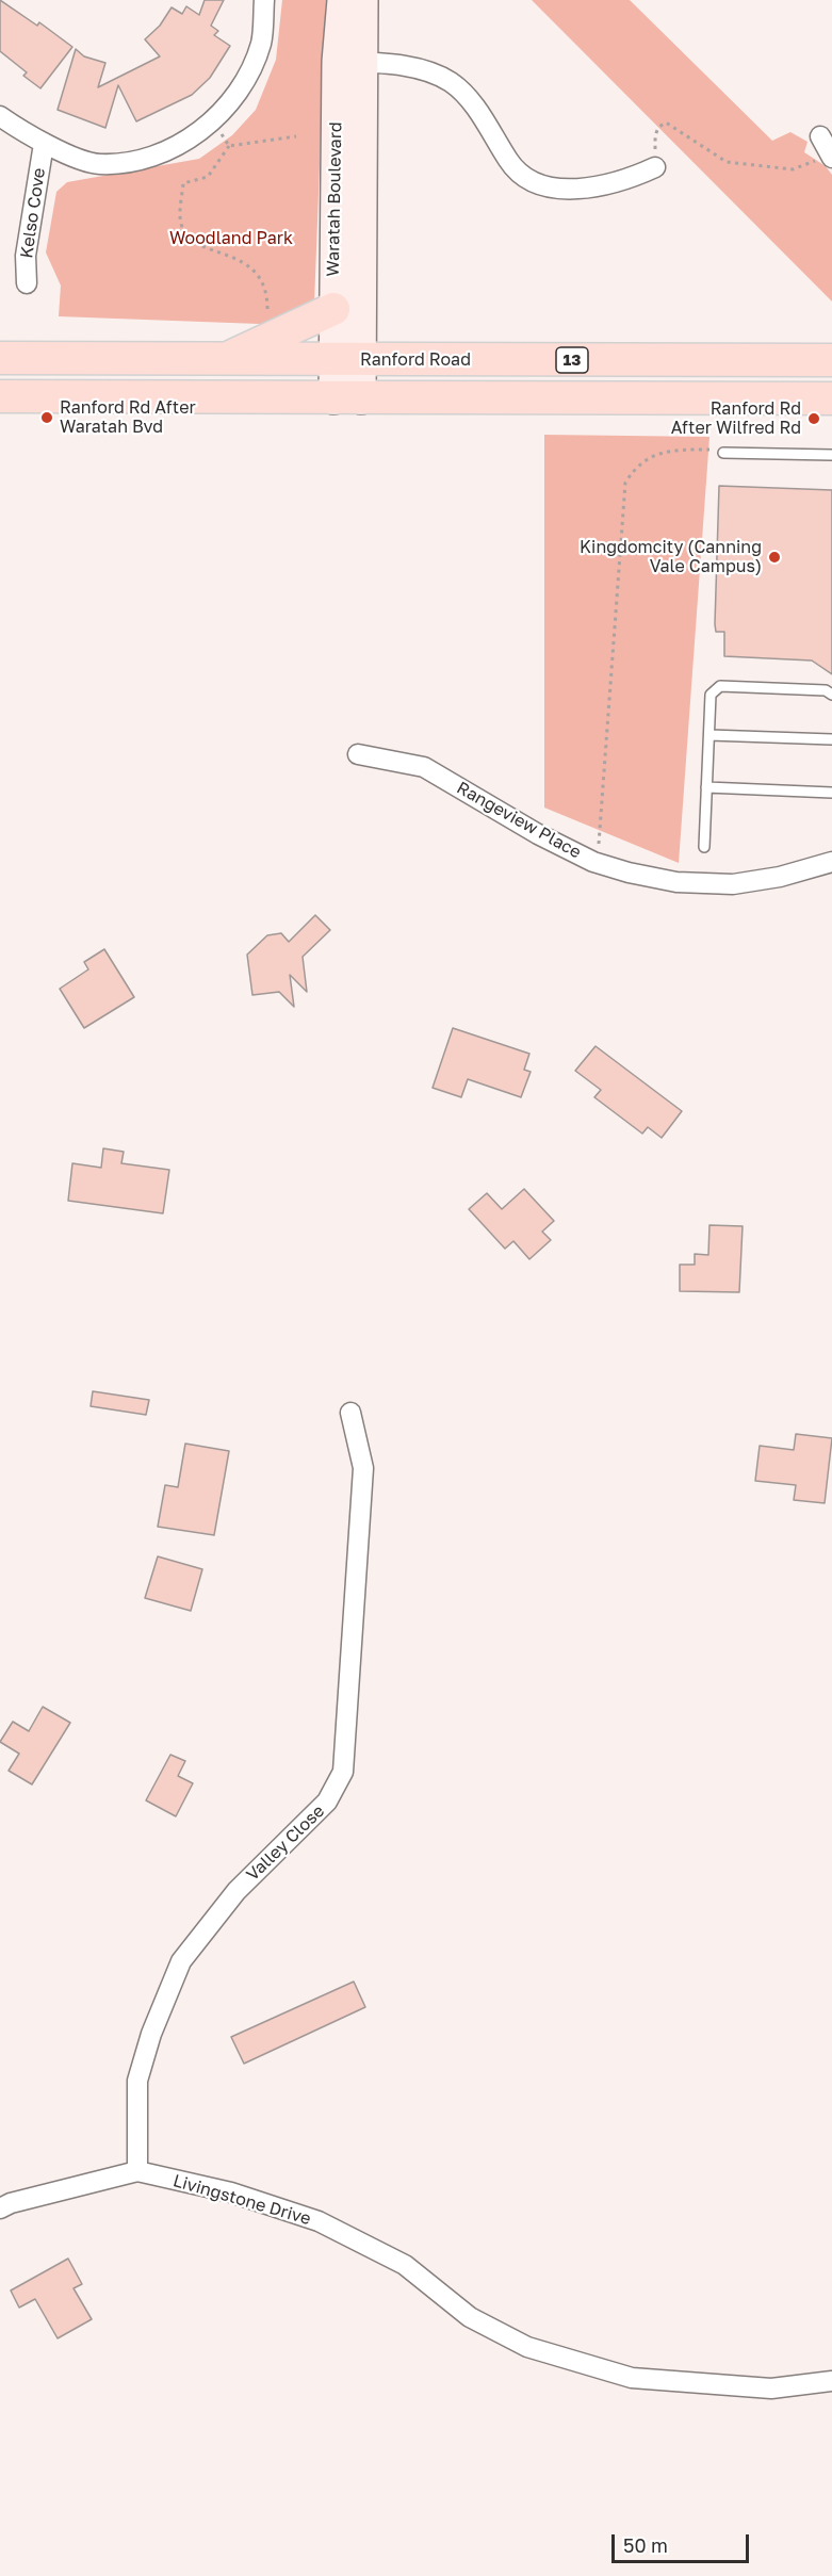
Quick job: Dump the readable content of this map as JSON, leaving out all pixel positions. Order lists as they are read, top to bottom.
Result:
{
  "streets": {
    "main road": ["Ranford Road", "13"],
    "street": [
      "Waratah Boulevard",
      "Kelso Cove",
      "Rangeview Place",
      "Valley Close",
      "Livingstone Drive"
    ]
  },
  "crossings": [
    ["Waratah Boulevard", "Ranford Road"],
    ["Waratah Boulevard", "13"],
    ["Valley Close", "Livingstone Drive"]
  ],
  "parks": ["Woodland Park"],
  "places": ["Ranford Rd After Waratah Bvd", "Ranford Rd After Wilfred Rd", "Kingdomcity (Canning Vale Campus)"],
  "scale_bar": "50 m"
}
